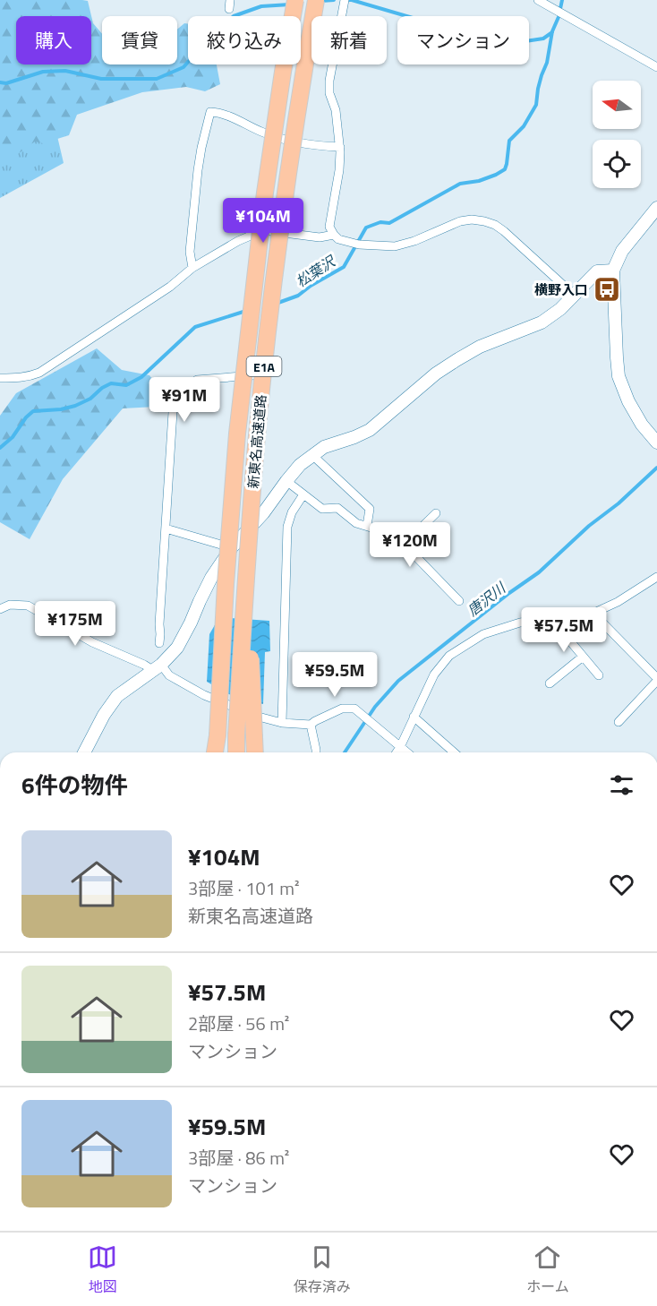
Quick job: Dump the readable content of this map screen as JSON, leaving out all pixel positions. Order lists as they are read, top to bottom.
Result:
{
  "streets": {
    "highway": ["E1A", "新東名高速道路"]
  },
  "water": ["松葉沢", "唐沢川"],
  "places": {
    "bus stop": ["横野入口"]
  },
  "north": "left",
  "page": {
    "chip": [
      "購入",
      "賃貸",
      "絞り込み",
      "新着",
      "マンション"
    ],
    "price": [
      "¥104M",
      "¥91M",
      "¥120M",
      "¥175M",
      "¥57.5M",
      "¥59.5M"
    ],
    "heading": "6件の物件",
    "list": [
      {
        "name": "¥104M",
        "note": "3部屋 · 101 m² · 新東名高速道路"
      },
      {
        "name": "¥57.5M",
        "note": "2部屋 · 56 m² · マンション"
      },
      {
        "name": "¥59.5M",
        "note": "3部屋 · 86 m² · マンション"
      }
    ],
    "tabs": ["地図", "保存済み", "ホーム"]
  }
}
